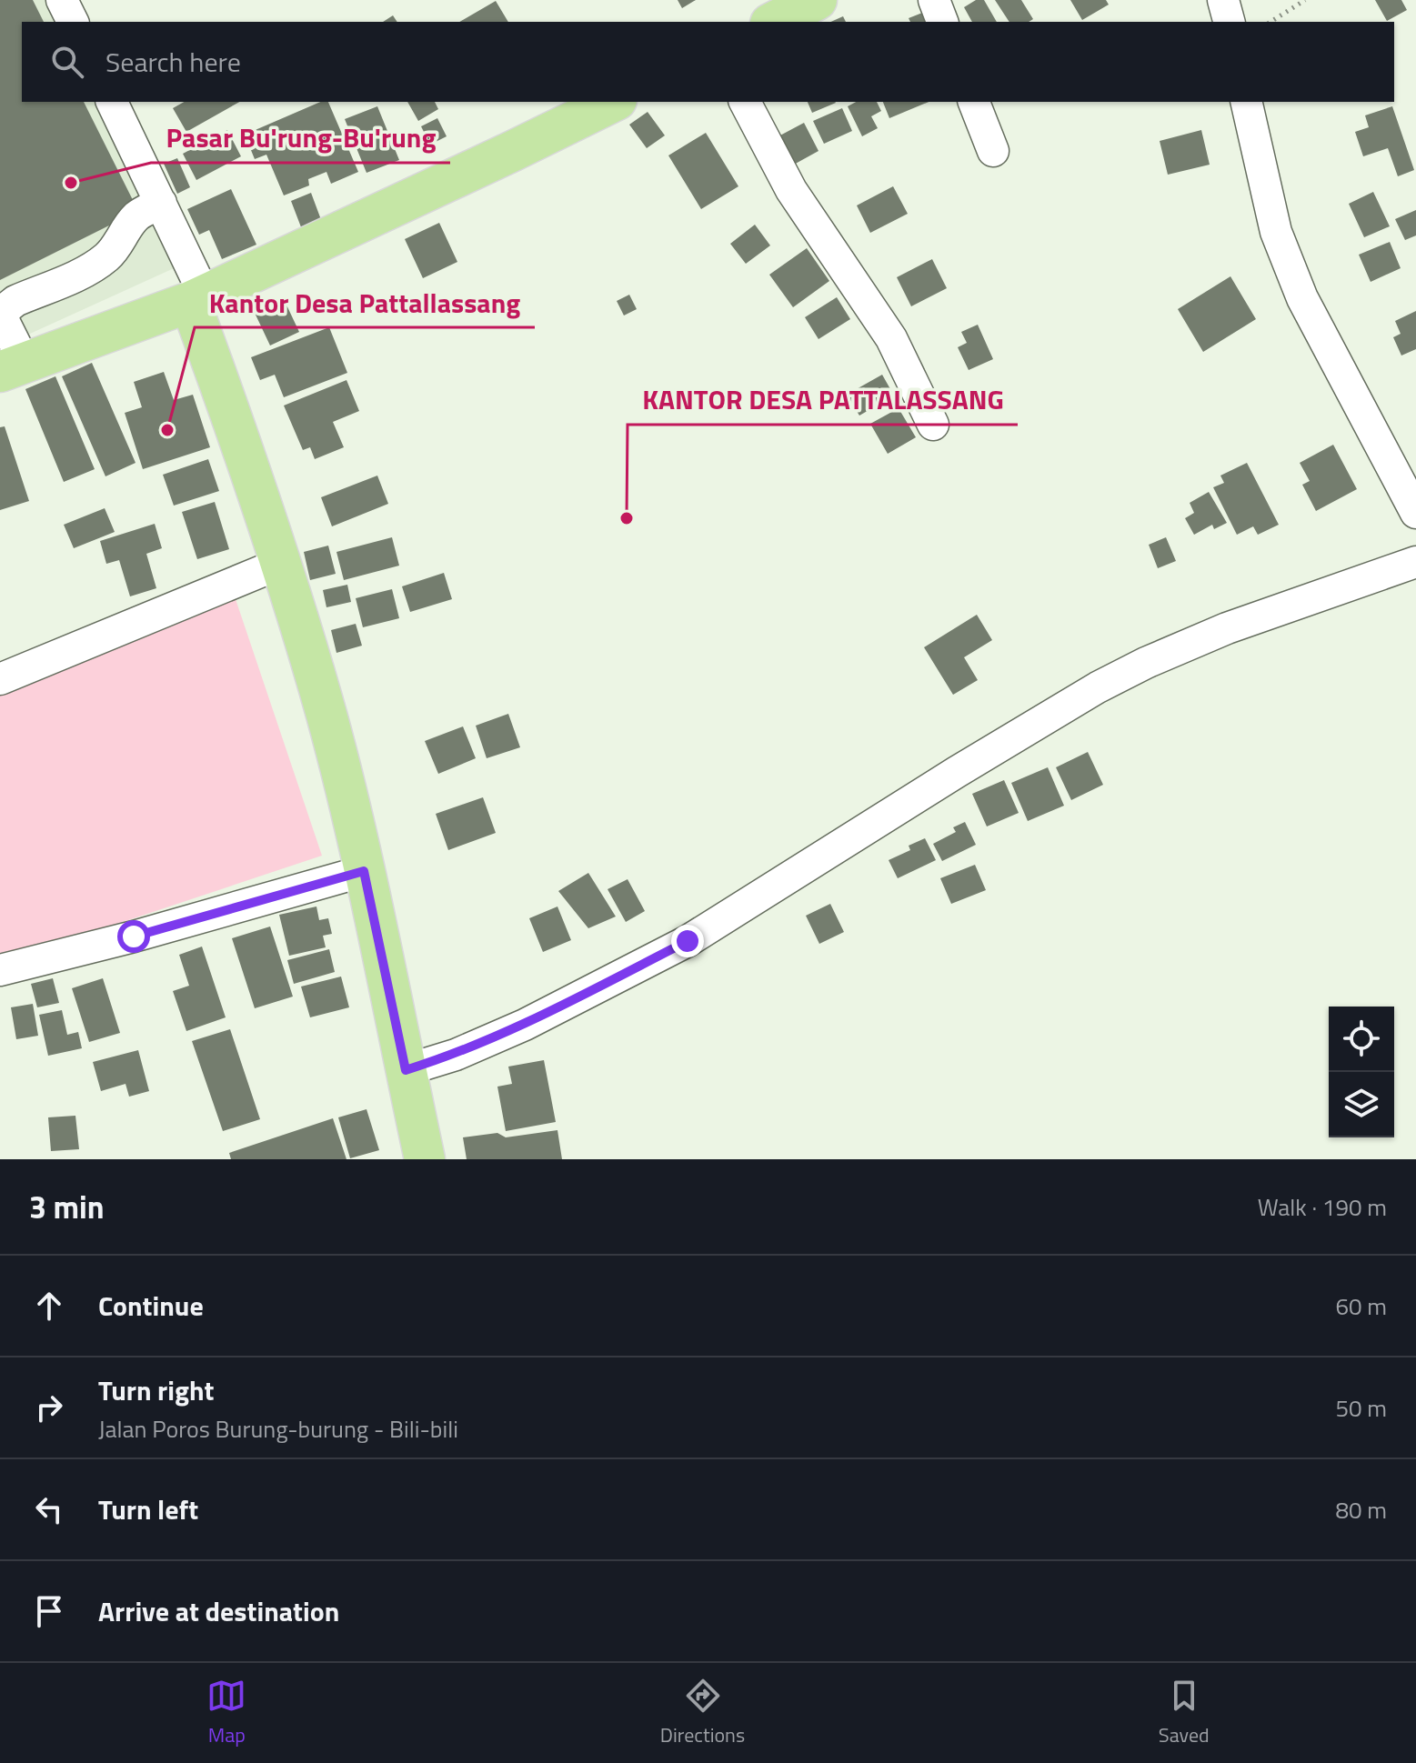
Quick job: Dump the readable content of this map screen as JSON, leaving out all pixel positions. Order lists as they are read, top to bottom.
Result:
{
  "places": ["Pasar Bu'rung-Bu'rung", "Kantor Desa Pattallassang", "KANTOR DESA PATTALASSANG"],
  "page": {
    "search": "Search here",
    "heading": ["3 min", "Walk · 190 m"],
    "list": [
      ["Continue", "60 m"],
      ["Turn right", "Jalan Poros Burung-burung - Bili-bili", "50 m"],
      ["Turn left", "80 m"],
      "Arrive at destination"
    ],
    "nav": ["Map", "Directions", "Saved"]
  }
}
